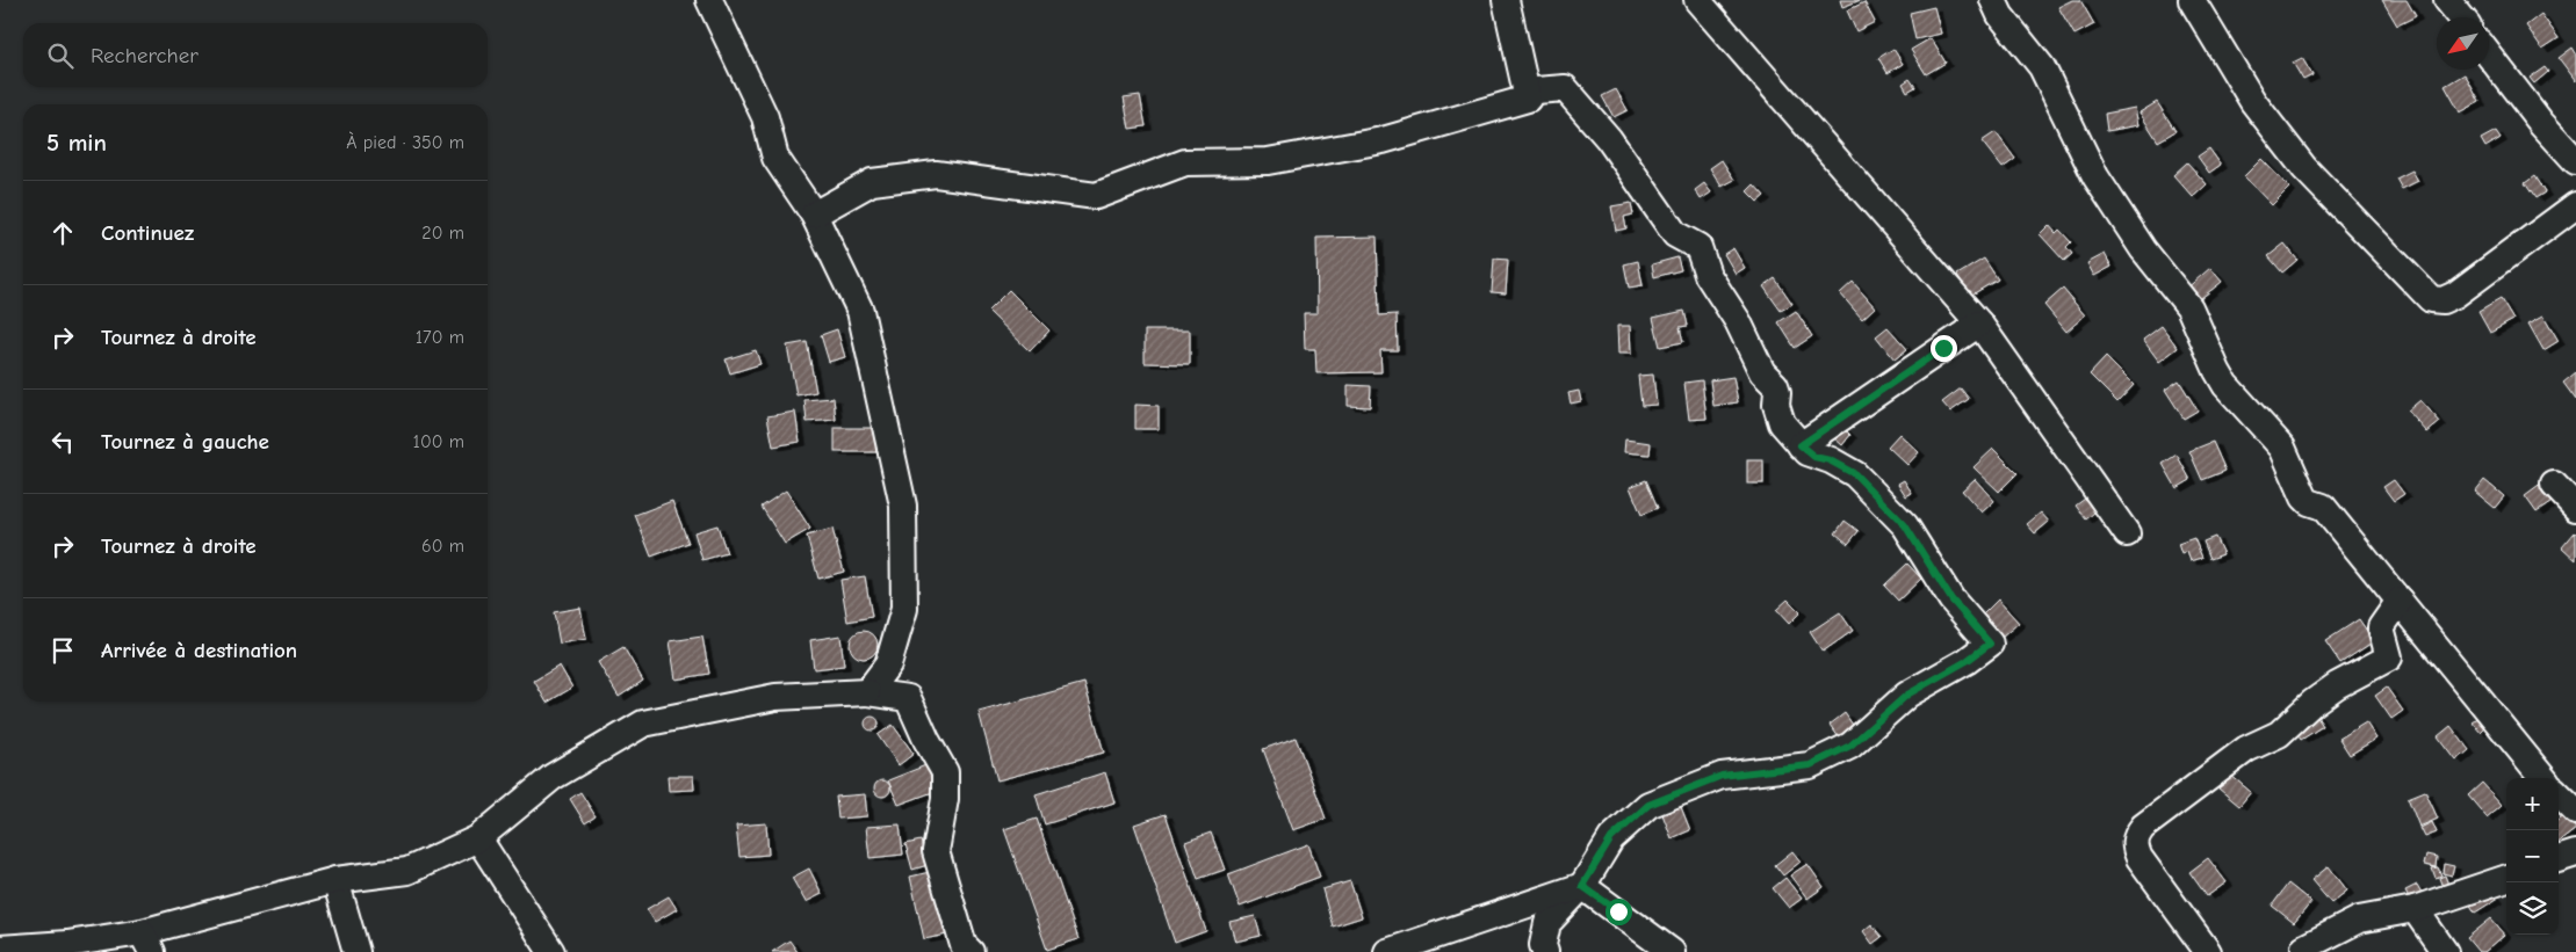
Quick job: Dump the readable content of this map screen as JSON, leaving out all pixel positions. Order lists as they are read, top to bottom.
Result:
{
  "north": "bottom left",
  "page": {
    "search": "Rechercher",
    "heading": ["5 min", "À pied · 350 m"],
    "list": [
      ["Continuez", "20 m"],
      ["Tournez à droite", "170 m"],
      ["Tournez à gauche", "100 m"],
      ["Tournez à droite", "60 m"],
      "Arrivée à destination"
    ],
    "map_buttons": ["+", "−"]
  }
}
